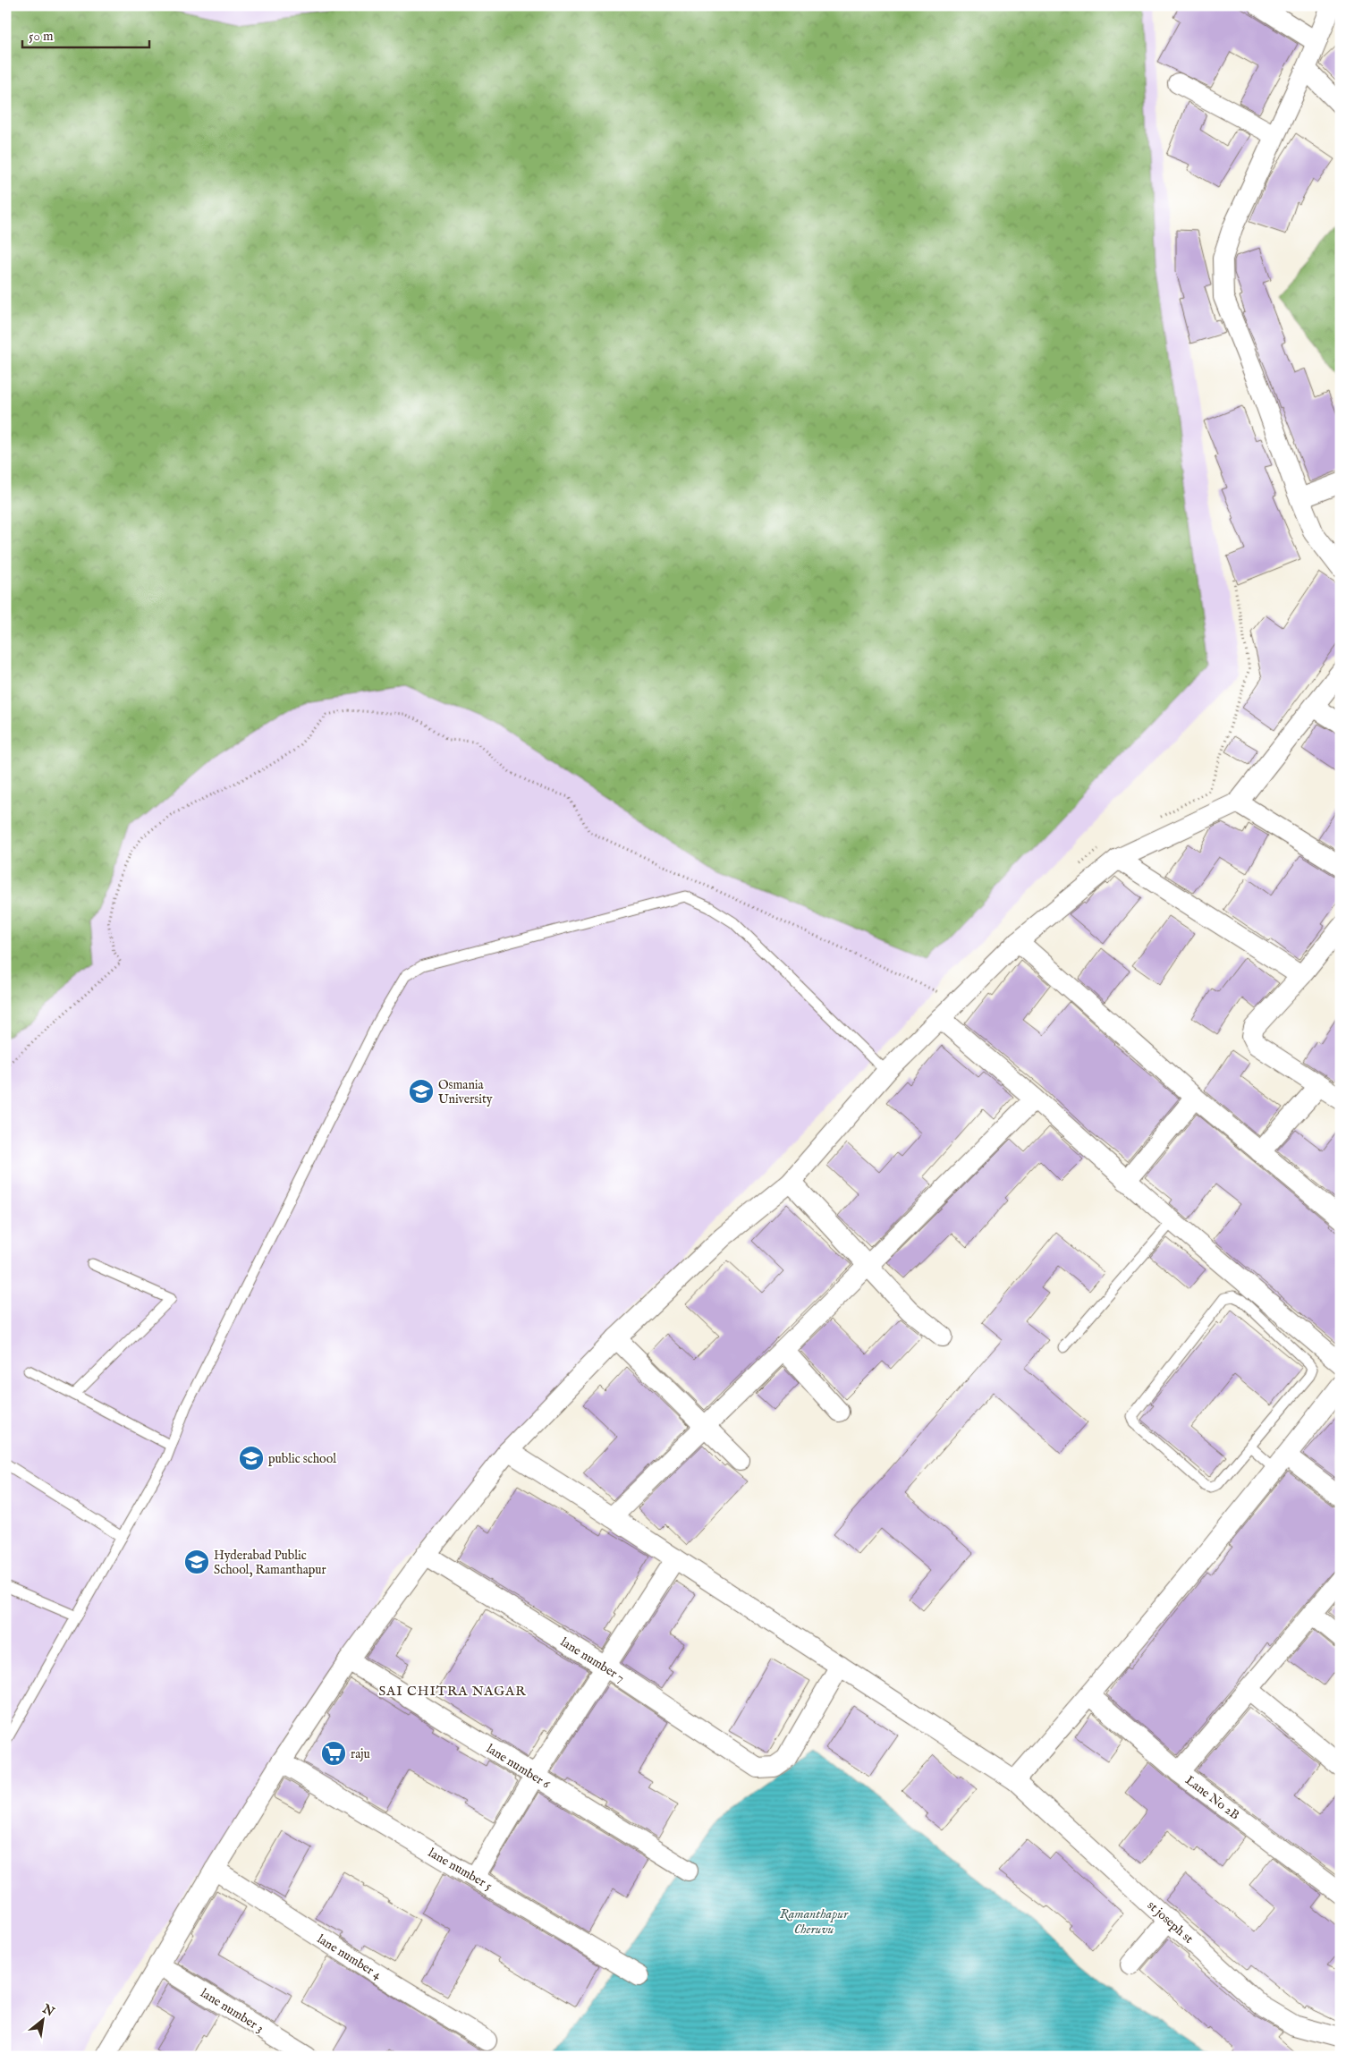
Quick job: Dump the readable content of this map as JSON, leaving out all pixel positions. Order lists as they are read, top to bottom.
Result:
{
  "streets": {
    "street": [
      "lane number 7",
      "lane number 6",
      "Lane No 2B",
      "lane number 5",
      "st joseph st",
      "lane number 4",
      "lane number 3"
    ]
  },
  "crossings": [
    ["lane number 7", "st joseph st"]
  ],
  "districts": ["SAI CHITRA NAGAR"],
  "water": ["Ramanthapur Cheruvu"],
  "places": {
    "school or university": ["Osmania University", "public school", "Hyderabad Public School, Ramanthapur"],
    "supermarket": ["raju"]
  },
  "scale_bar": "50 m",
  "north": "top right"
}
